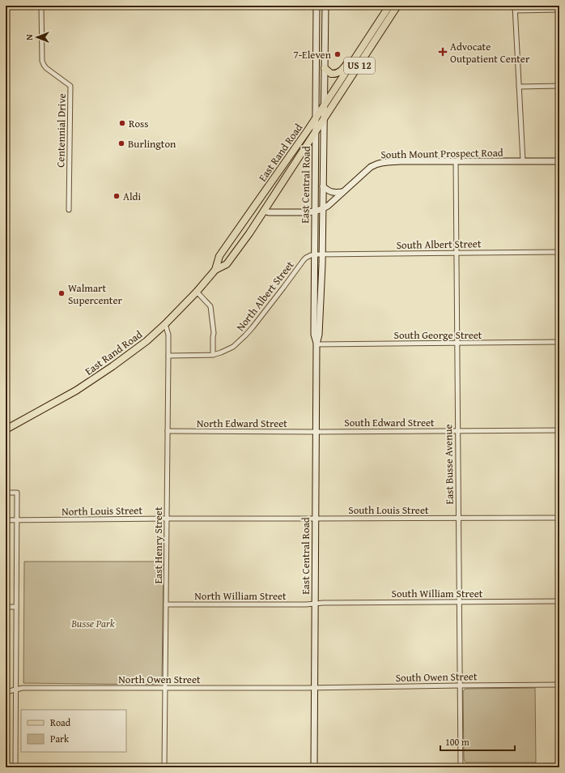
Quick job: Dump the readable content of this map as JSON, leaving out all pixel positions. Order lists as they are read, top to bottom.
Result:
{
  "streets": {
    "main road": [
      "US 12",
      "East Rand Road",
      "South Mount Prospect Road",
      "East Central Road"
    ],
    "street": [
      "Centennial Drive",
      "South Albert Street",
      "North Albert Street",
      "South George Street",
      "South Edward Street",
      "North Edward Street",
      "East Busse Avenue",
      "South Louis Street",
      "North Louis Street",
      "East Henry Street",
      "South William Street",
      "North William Street",
      "South Owen Street",
      "North Owen Street"
    ]
  },
  "crossings": [
    ["US 12", "East Rand Road"],
    ["US 12", "East Central Road"],
    ["East Rand Road", "South Mount Prospect Road"],
    ["East Rand Road", "East Central Road"],
    ["East Rand Road", "East Henry Street"],
    ["South Mount Prospect Road", "East Central Road"],
    ["South Mount Prospect Road", "East Busse Avenue"],
    ["East Central Road", "South Albert Street"],
    ["East Central Road", "North Albert Street"],
    ["East Central Road", "South George Street"],
    ["East Central Road", "South Edward Street"],
    ["East Central Road", "North Edward Street"],
    ["East Central Road", "South Louis Street"],
    ["East Central Road", "North Louis Street"],
    ["East Central Road", "South William Street"],
    ["East Central Road", "North William Street"],
    ["East Central Road", "South Owen Street"],
    ["East Central Road", "North Owen Street"],
    ["South Albert Street", "North Albert Street"],
    ["South Albert Street", "East Busse Avenue"],
    ["North Albert Street", "East Henry Street"],
    ["South George Street", "East Busse Avenue"],
    ["South Edward Street", "North Edward Street"],
    ["South Edward Street", "East Busse Avenue"],
    ["North Edward Street", "East Henry Street"],
    ["East Busse Avenue", "South Louis Street"],
    ["East Busse Avenue", "South William Street"],
    ["East Busse Avenue", "South Owen Street"],
    ["South Louis Street", "North Louis Street"],
    ["North Louis Street", "East Henry Street"],
    ["East Henry Street", "North William Street"],
    ["East Henry Street", "North Owen Street"],
    ["South William Street", "North William Street"],
    ["South Owen Street", "North Owen Street"]
  ],
  "parks": ["Busse Park"],
  "places": {
    "health": ["Advocate Outpatient Center"],
    "other": [
      "7-Eleven",
      "Ross",
      "Burlington",
      "Aldi",
      "Walmart Supercenter"
    ]
  },
  "legend": ["Road", "Park"],
  "scale_bar": "100 m",
  "north": "left"
}
